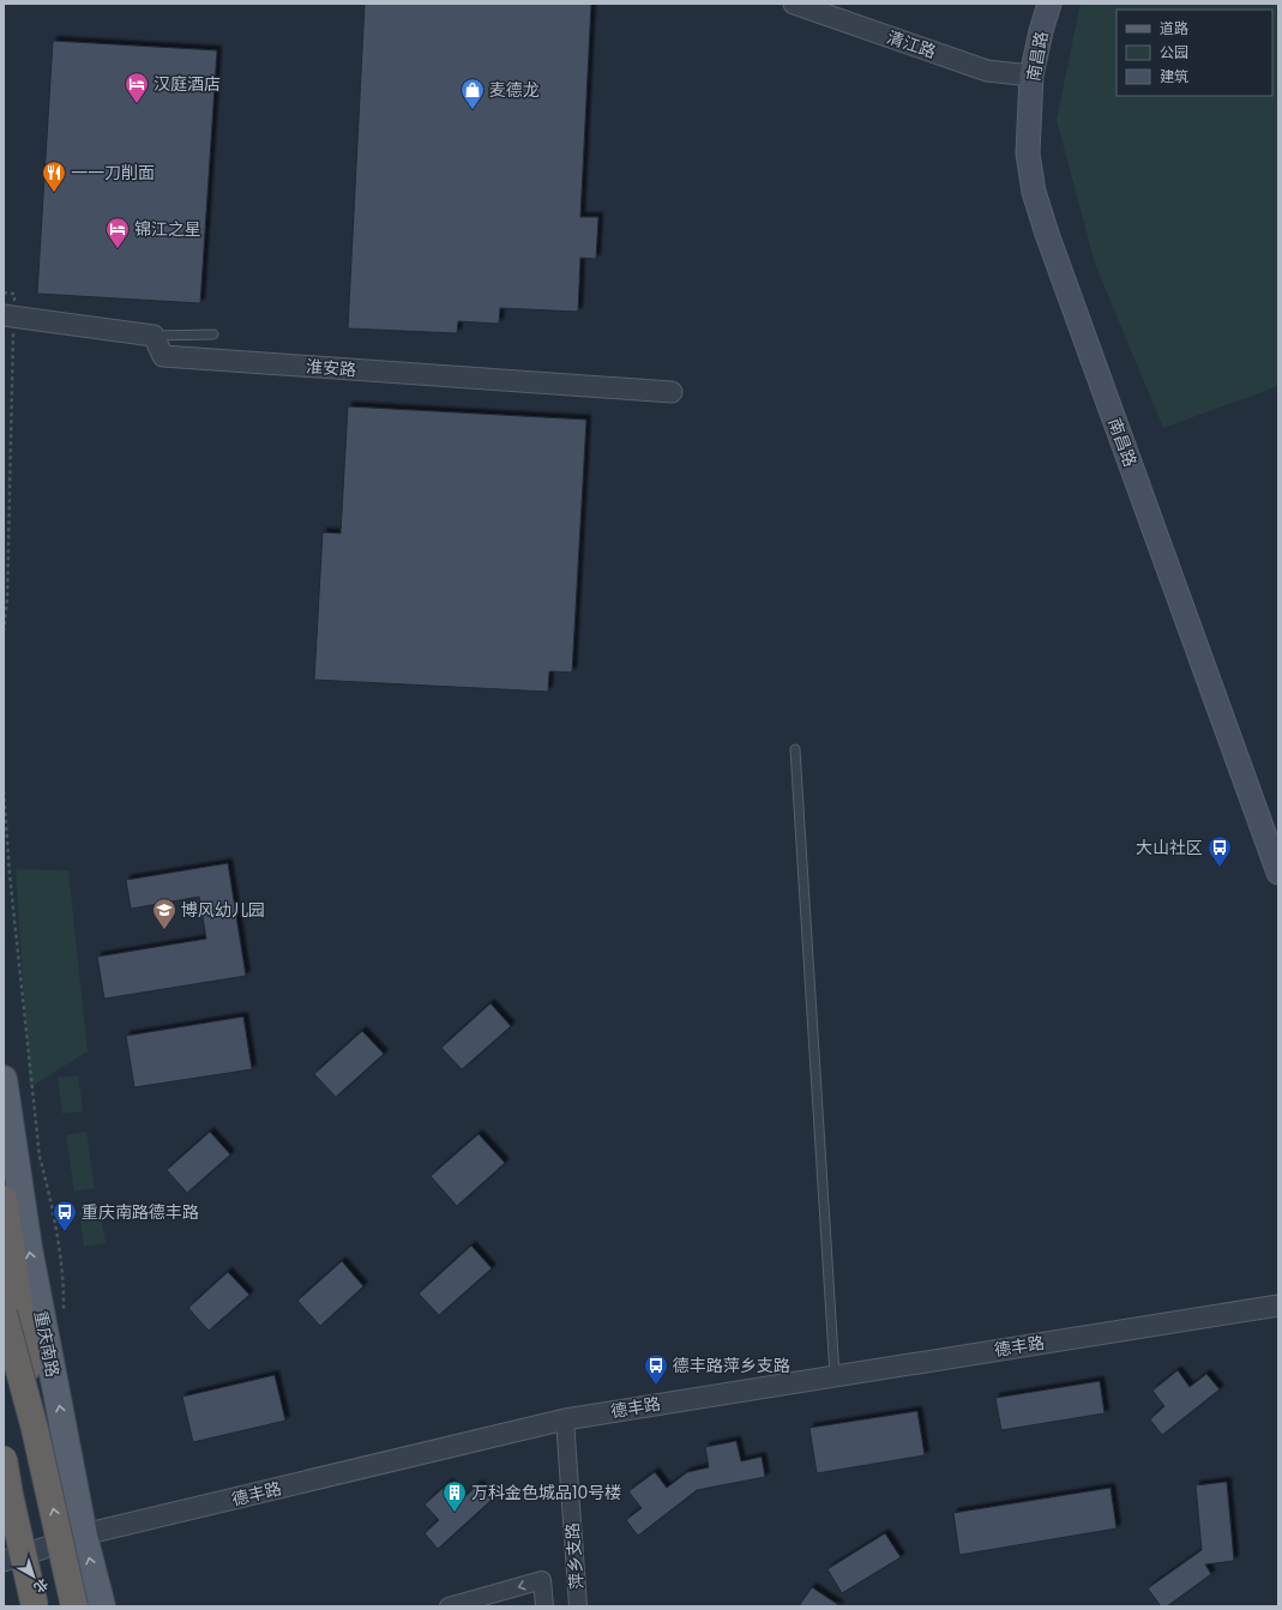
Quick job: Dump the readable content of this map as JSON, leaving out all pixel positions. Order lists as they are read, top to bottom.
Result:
{
  "streets": {
    "main road": ["南昌路", "重庆南路"],
    "street": [
      "清江路",
      "淮安路",
      "德丰路",
      "萍乡支路"
    ]
  },
  "crossings": [
    ["清江路", "南昌路"],
    ["重庆南路", "德丰路"],
    ["德丰路", "萍乡支路"]
  ],
  "one_way": ["重庆南路"],
  "places": {
    "hotel": ["汉庭酒店", "锦江之星"],
    "shop": ["麦德龙"],
    "restaurant": ["一一刀削面"],
    "bus stop": ["大山社区", "重庆南路德丰路", "德丰路萍乡支路"],
    "school or university": ["博风幼儿园"],
    "building": ["万科金色城品10号楼"]
  },
  "legend": ["道路", "公园", "建筑"],
  "north": "bottom right"
}
